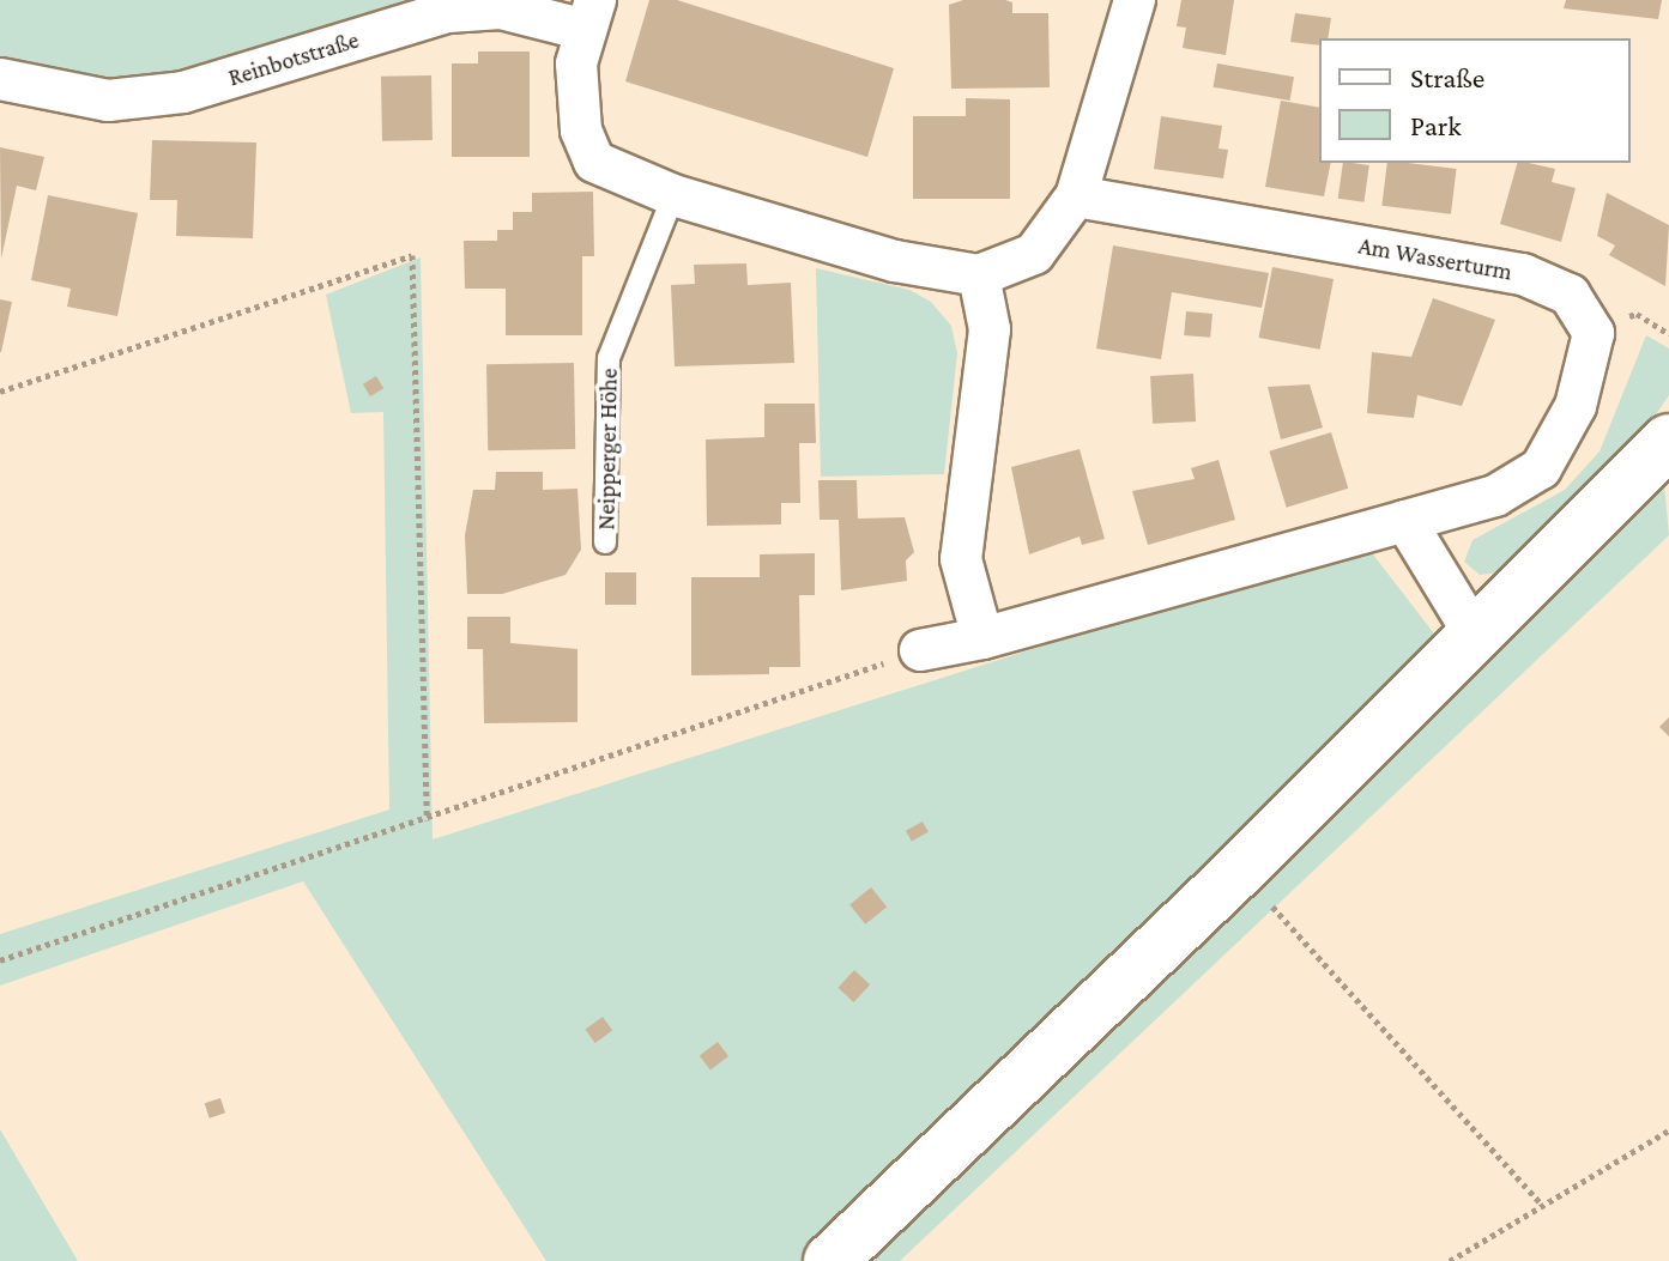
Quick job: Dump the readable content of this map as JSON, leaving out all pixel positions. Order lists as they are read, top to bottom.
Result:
{
  "streets": {
    "street": ["Reinbotstraße", "Am Wasserturm"],
    "lane": ["Neipperger Höhe"]
  },
  "legend": ["Straße", "Park"]
}
